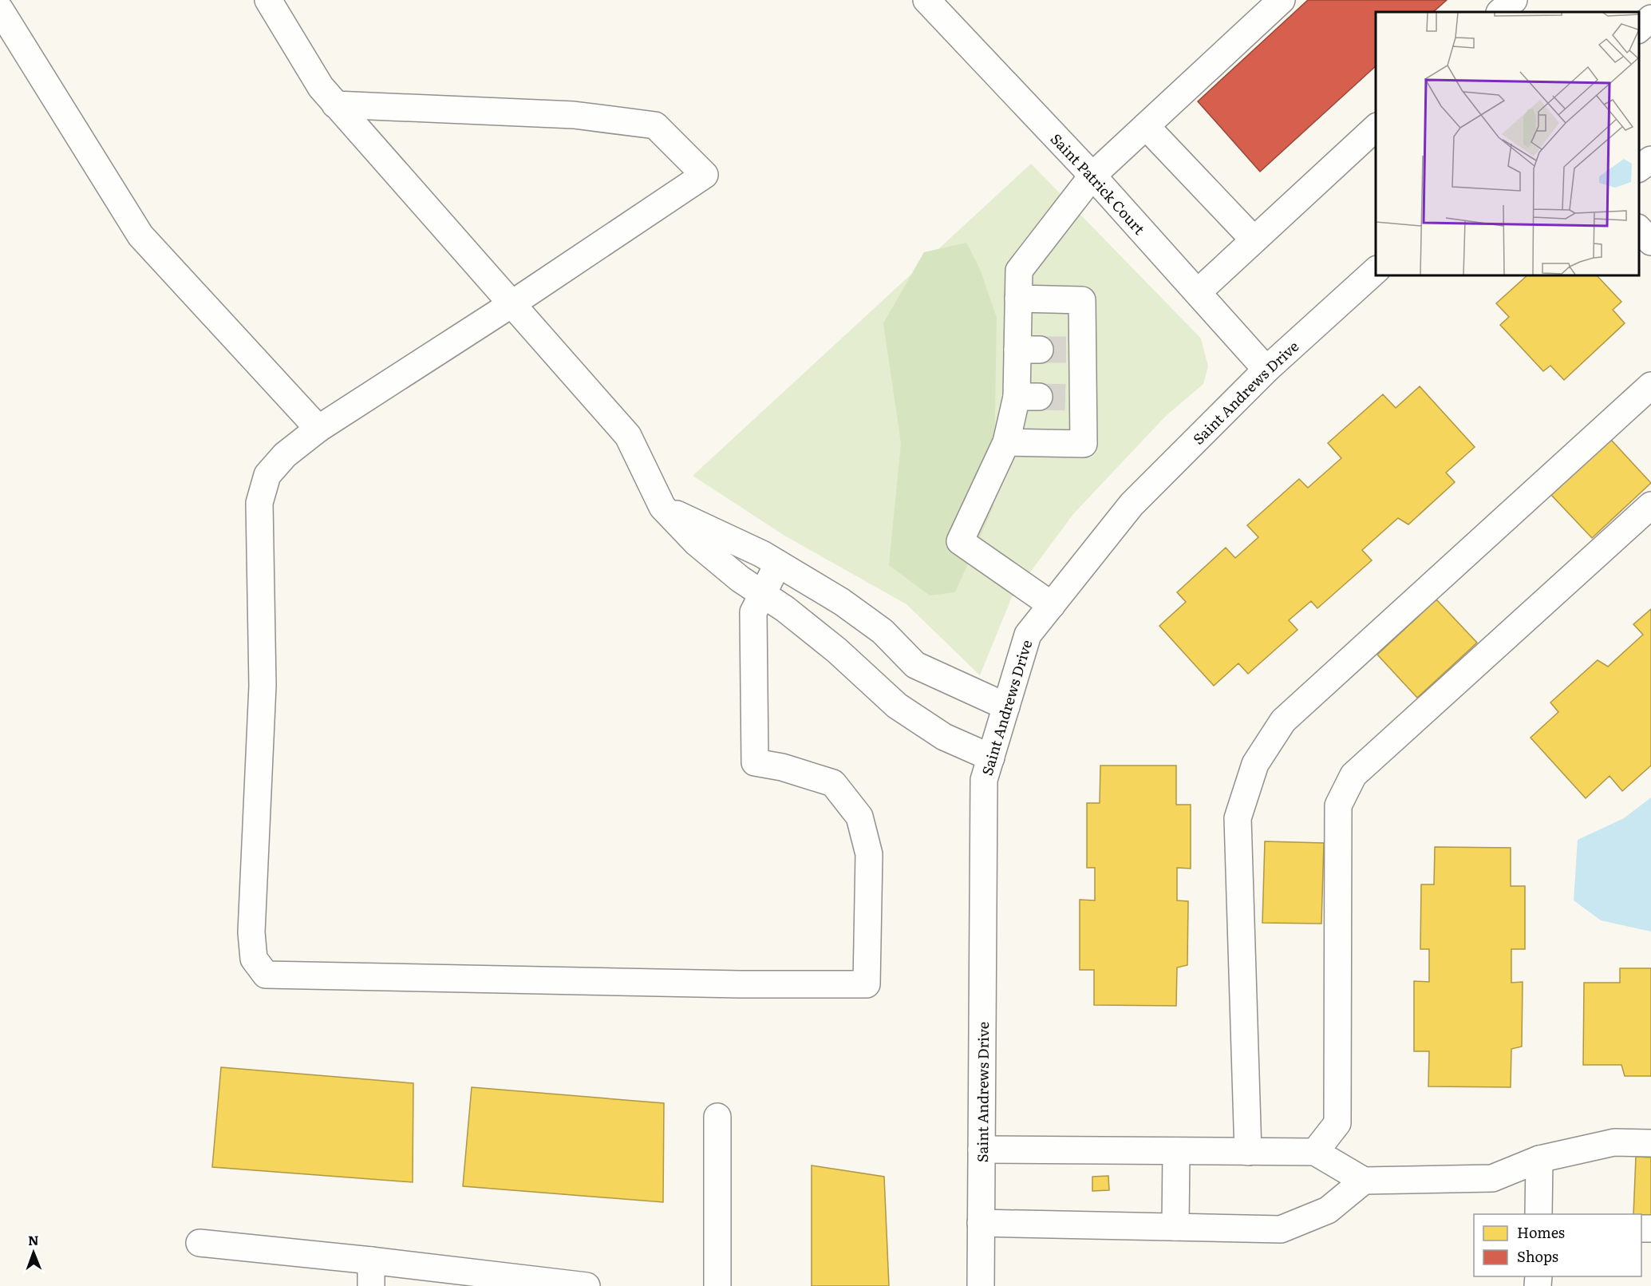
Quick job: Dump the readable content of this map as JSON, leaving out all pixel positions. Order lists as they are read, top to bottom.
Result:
{
  "streets": {
    "street": ["Saint Patrick Court", "Saint Andrews Drive"]
  },
  "crossings": [
    ["Saint Patrick Court", "Saint Andrews Drive"]
  ],
  "legend": ["Homes", "Shops"],
  "north": "top"
}
